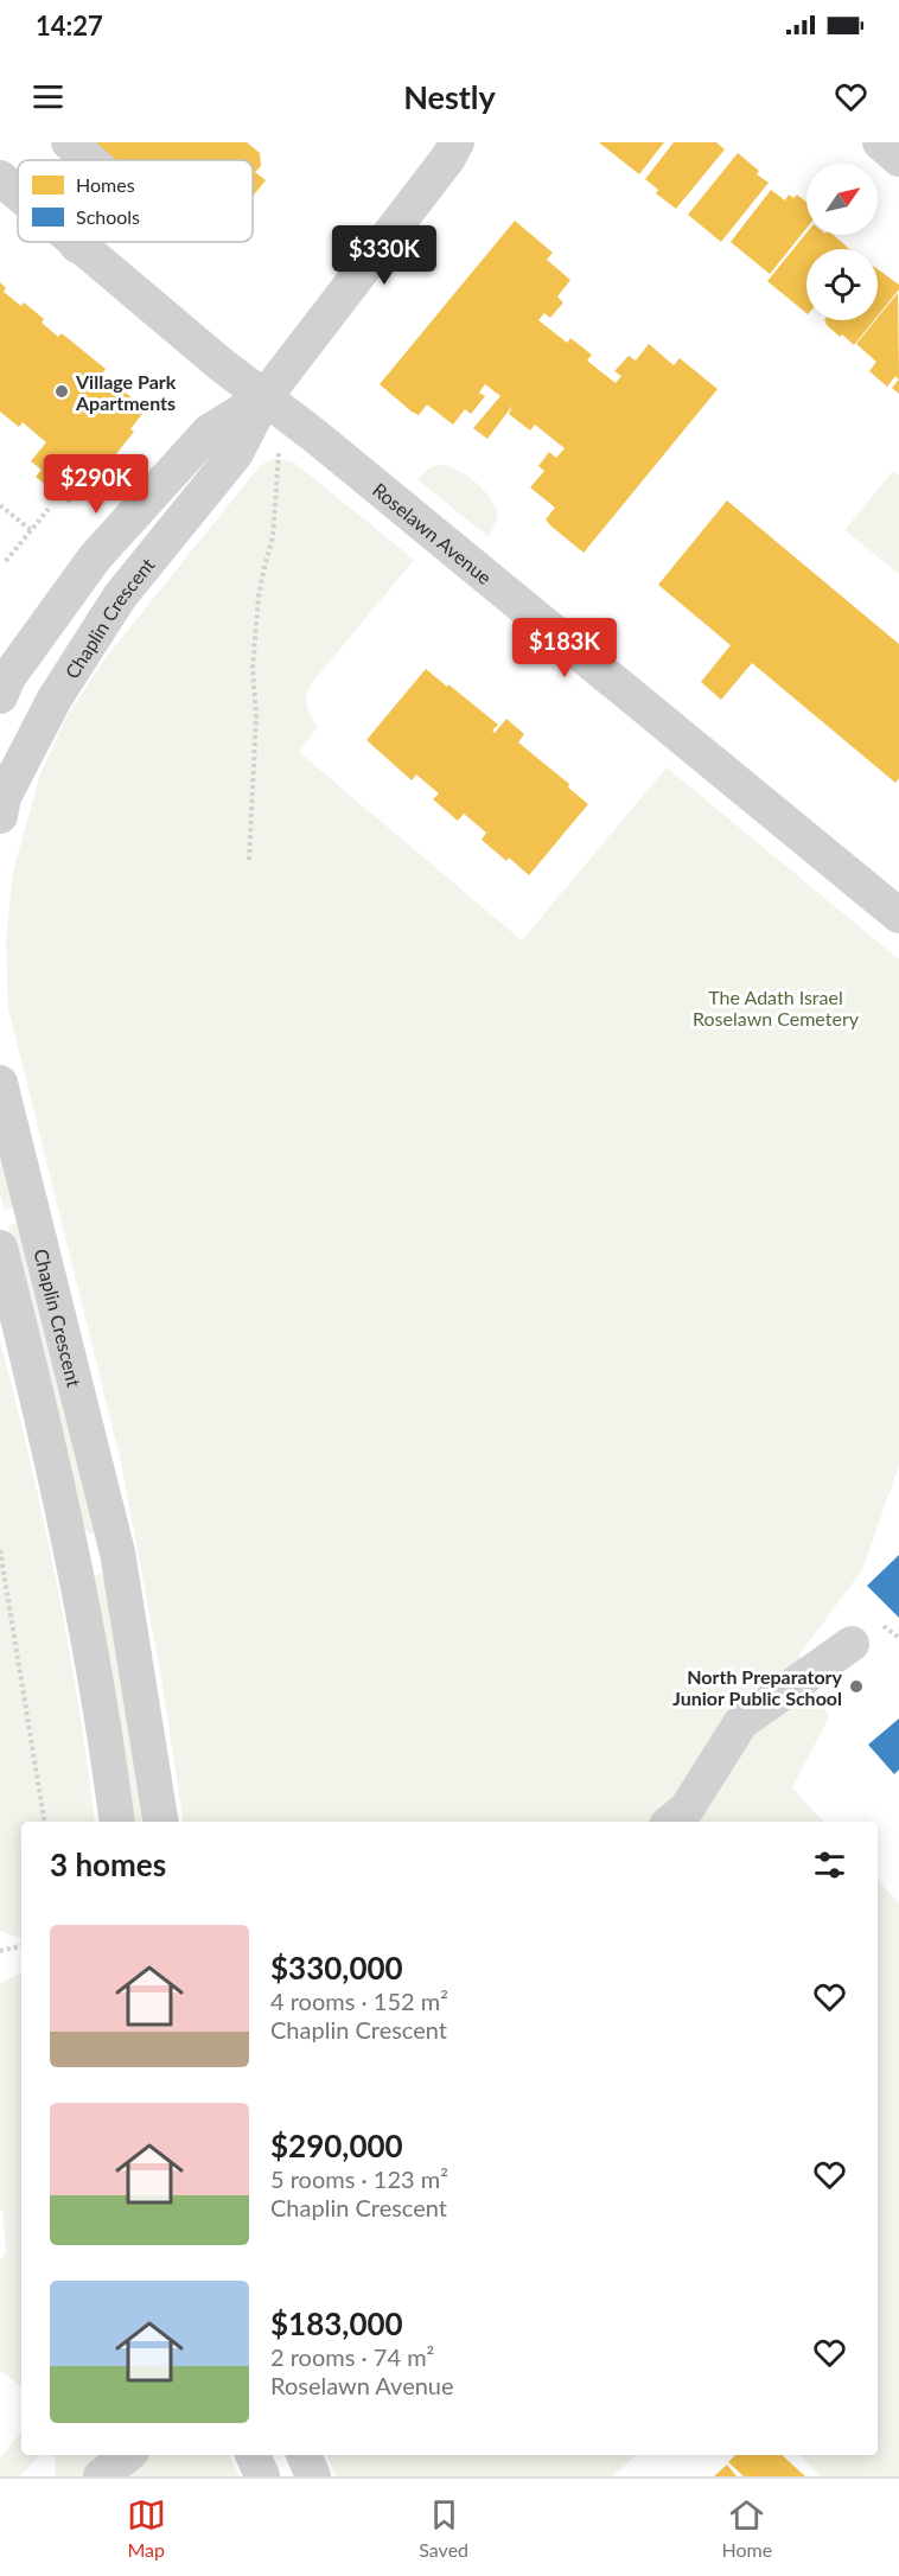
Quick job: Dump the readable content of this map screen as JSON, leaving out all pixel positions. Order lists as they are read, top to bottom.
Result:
{
  "streets": {
    "street": ["Roselawn Avenue", "Chaplin Crescent"]
  },
  "crossings": [
    ["Roselawn Avenue", "Chaplin Crescent"]
  ],
  "parks": ["The Adath Israel Roselawn Cemetery"],
  "places": ["Village Park Apartments", "North Preparatory Junior Public School"],
  "legend": ["Homes", "Schools"],
  "north": "top right",
  "page": {
    "status": "14:27",
    "header": "Nestly",
    "price": ["$330K", "$290K", "$183K"],
    "heading": "3 homes",
    "list": [
      {
        "name": "$330,000",
        "note": "4 rooms · 152 m² · Chaplin Crescent"
      },
      {
        "name": "$290,000",
        "note": "5 rooms · 123 m² · Chaplin Crescent"
      },
      {
        "name": "$183,000",
        "note": "2 rooms · 74 m² · Roselawn Avenue"
      }
    ],
    "tabs": ["Map", "Saved", "Home"]
  }
}
